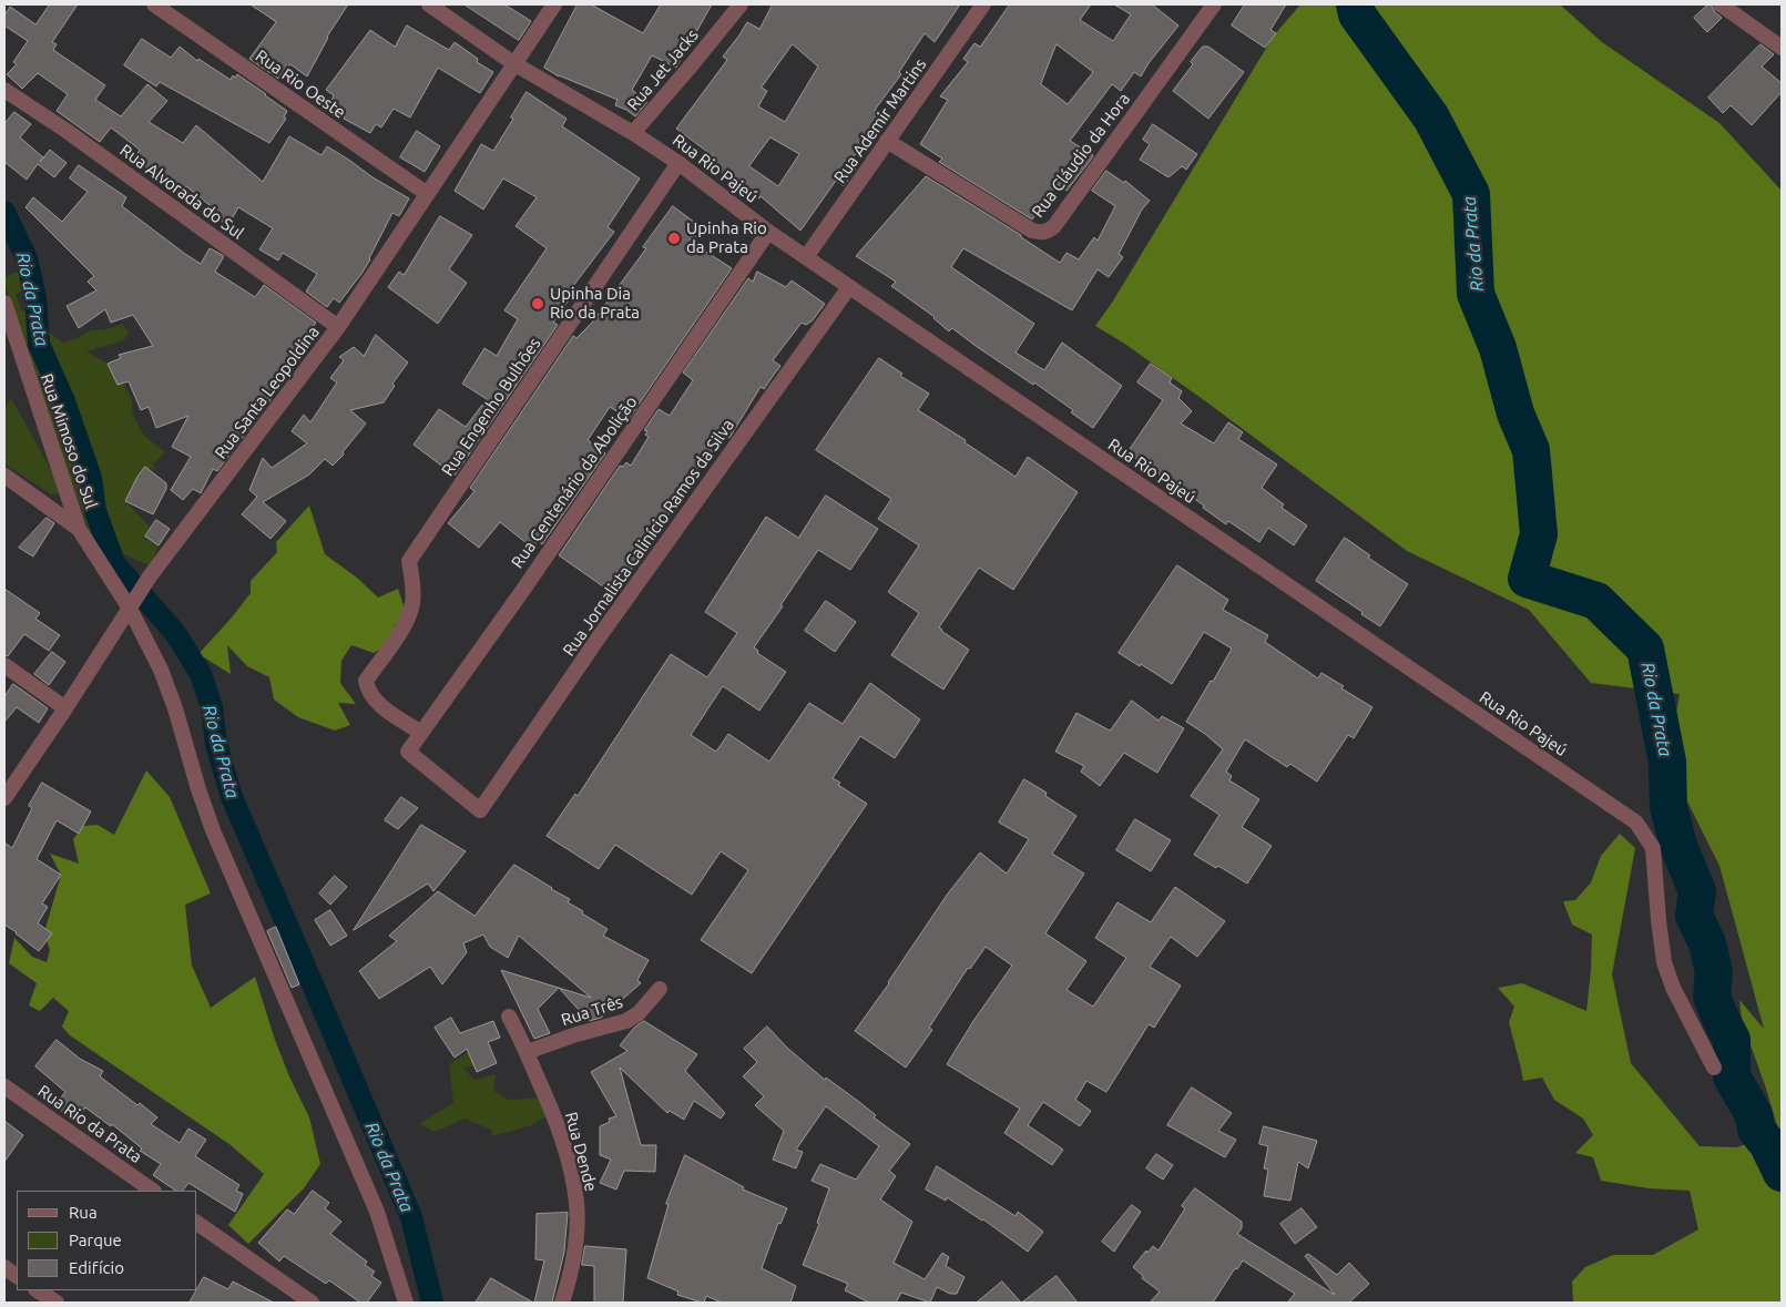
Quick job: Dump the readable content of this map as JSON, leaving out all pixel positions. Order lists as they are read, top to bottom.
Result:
{
  "streets": {
    "street": [
      "Rua Jet Jacks",
      "Rua Rio Oeste",
      "Rua Ademir Martins",
      "Rua Cláudio da Hora",
      "Rua Rio Pajeú",
      "Rua Alvorada do Sul",
      "Rua Santa Leopoldina",
      "Rua Engenho Bulhões",
      "Rua Mimoso do Sul",
      "Rua Centenário da Abolição",
      "Rua Jornalista Calinício Ramos da Silva",
      "Rua Três",
      "Rua Rio da Prata",
      "Rua Dende"
    ]
  },
  "crossings": [
    ["Rua Jet Jacks", "Rua Rio Pajeú"],
    ["Rua Rio Oeste", "Rua Santa Leopoldina"],
    ["Rua Ademir Martins", "Rua Cláudio da Hora"],
    ["Rua Ademir Martins", "Rua Rio Pajeú"],
    ["Rua Rio Pajeú", "Rua Santa Leopoldina"],
    ["Rua Rio Pajeú", "Rua Engenho Bulhões"],
    ["Rua Rio Pajeú", "Rua Centenário da Abolição"],
    ["Rua Rio Pajeú", "Rua Jornalista Calinício Ramos da Silva"],
    ["Rua Alvorada do Sul", "Rua Santa Leopoldina"],
    ["Rua Engenho Bulhões", "Rua Centenário da Abolição"],
    ["Rua Centenário da Abolição", "Rua Jornalista Calinício Ramos da Silva"],
    ["Rua Três", "Rua Dende"]
  ],
  "water": ["Rio da Prata"],
  "places": ["Upinha Rio da Prata", "Upinha Dia Rio da Prata"],
  "legend": ["Rua", "Parque", "Edifício"]
}
